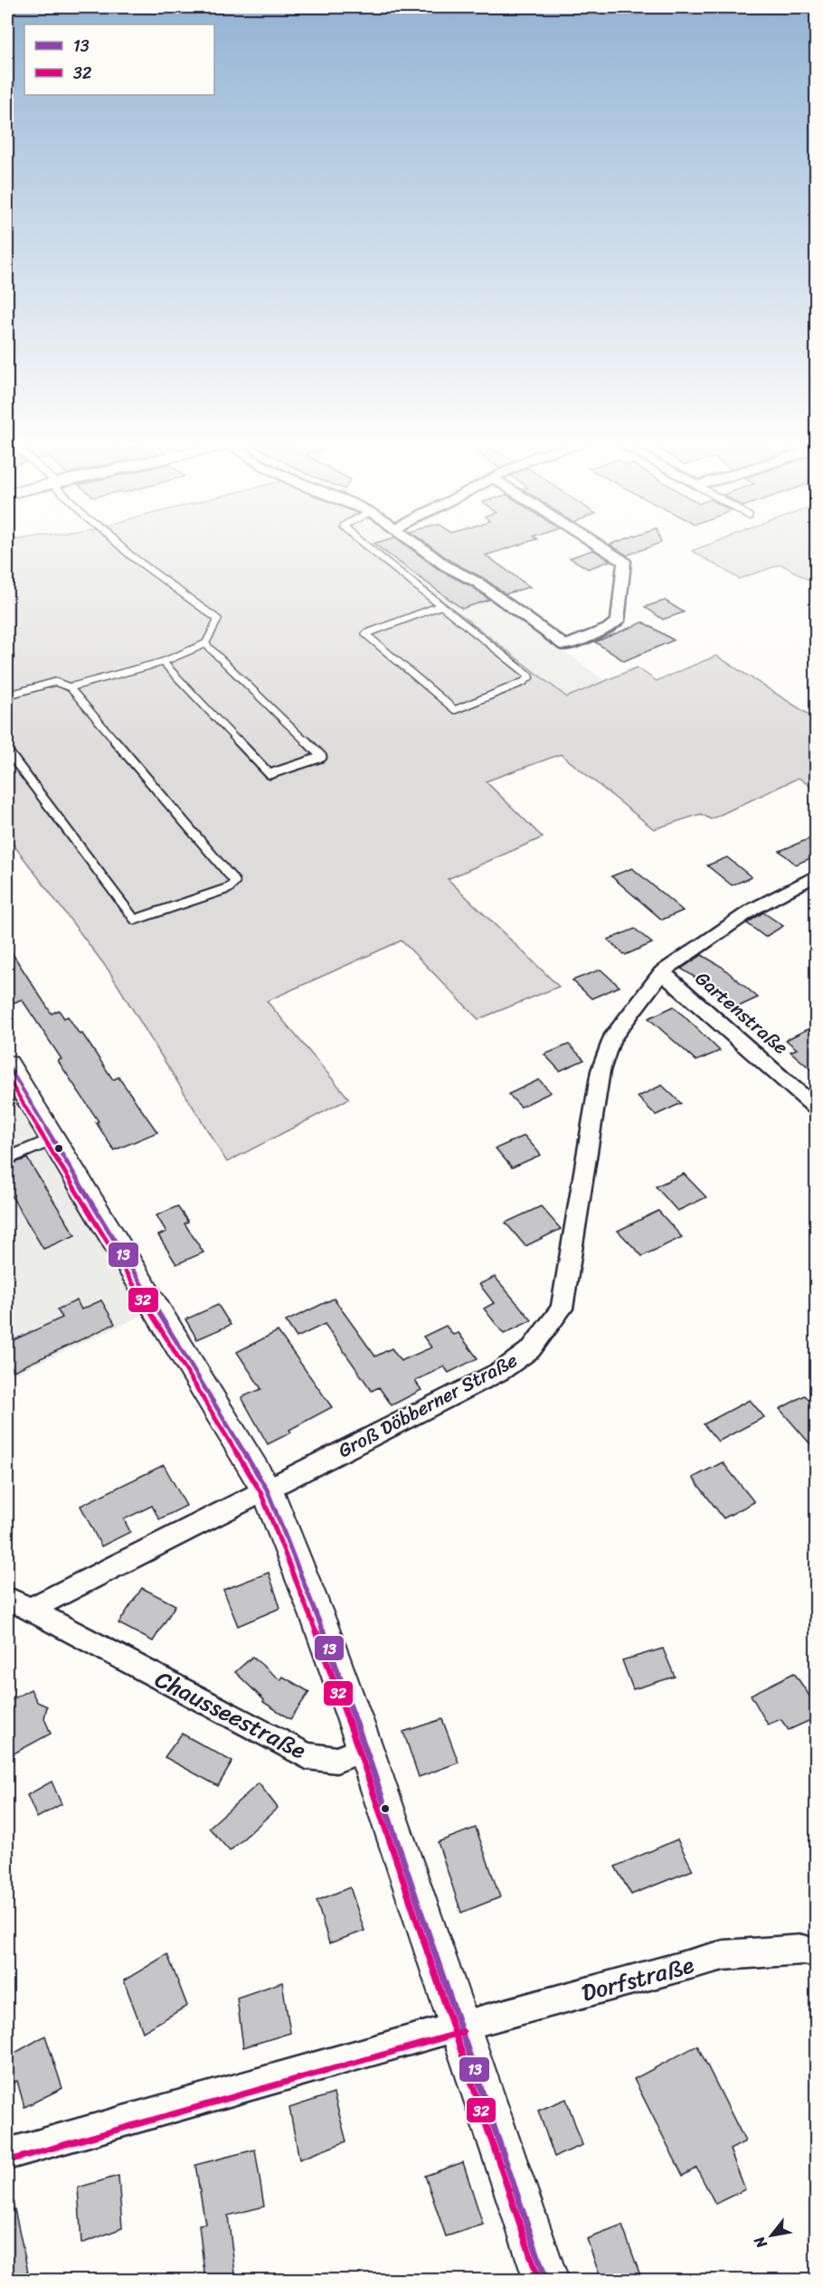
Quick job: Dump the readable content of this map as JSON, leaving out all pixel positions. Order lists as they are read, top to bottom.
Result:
{
  "streets": {
    "street": [
      "Gartenstraße",
      "Groß Döbberner Straße",
      "Chausseestraße",
      "Dorfstraße"
    ]
  },
  "crossings": [
    ["Gartenstraße", "Groß Döbberner Straße"],
    ["Groß Döbberner Straße", "Chausseestraße"]
  ],
  "lines": ["transit line 13", "transit line 32"],
  "legend": ["13", "32"],
  "north": "bottom left"
}
